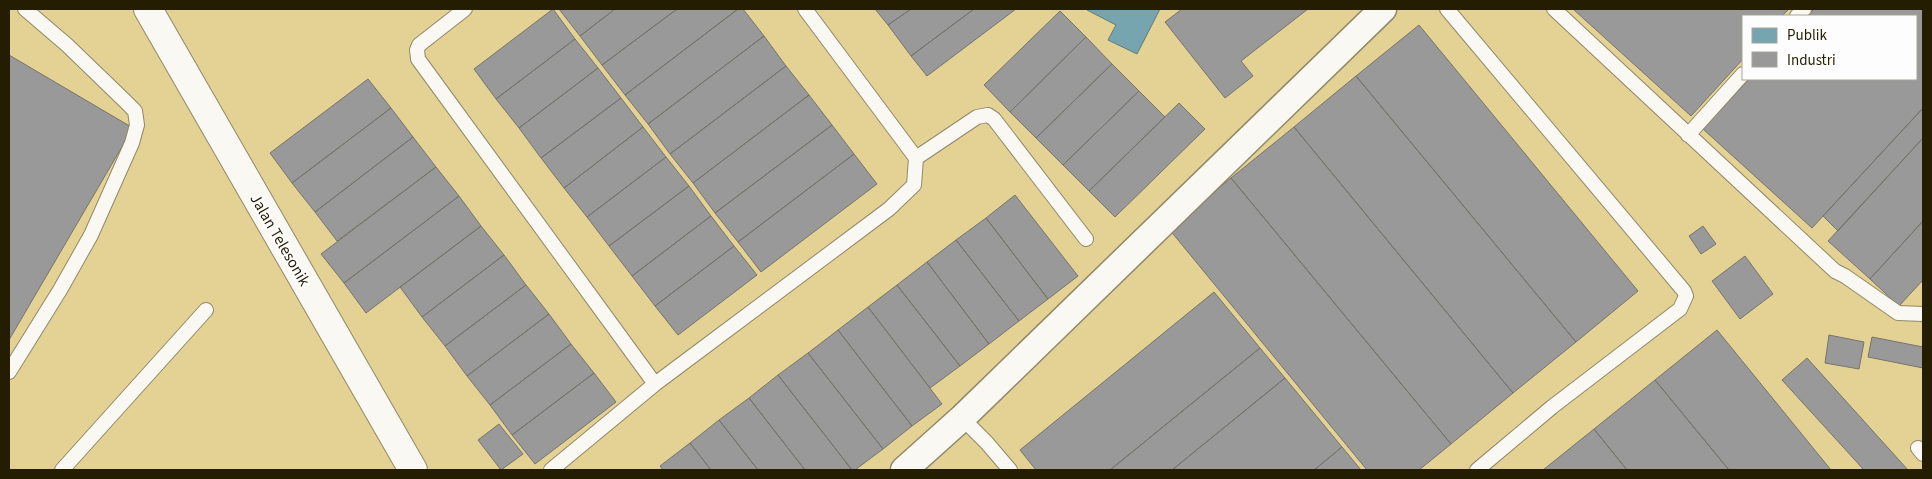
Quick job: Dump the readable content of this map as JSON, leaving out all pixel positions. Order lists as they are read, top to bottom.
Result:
{
  "streets": {
    "street": ["Jalan Telesonik"]
  },
  "legend": ["Publik", "Industri"]
}
